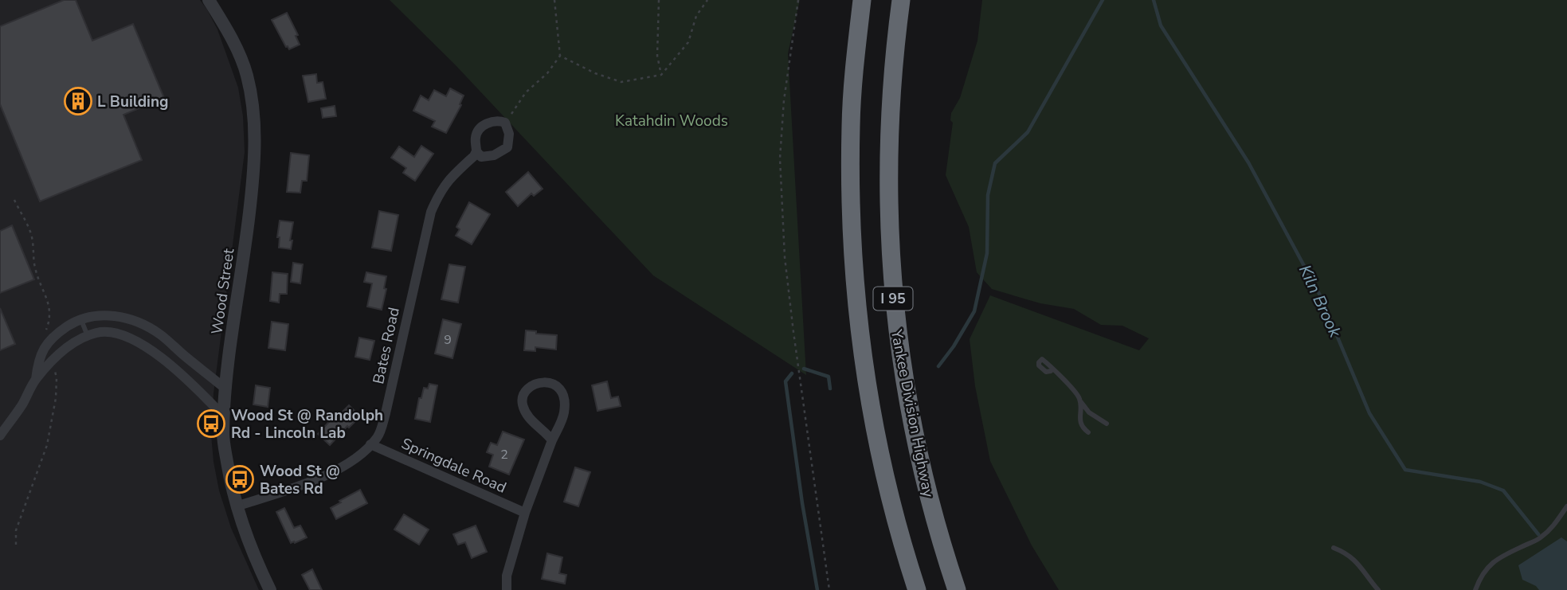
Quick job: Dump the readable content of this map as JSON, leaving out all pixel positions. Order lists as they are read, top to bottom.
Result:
{
  "streets": {
    "highway": ["I 95", "Yankee Division Highway"],
    "street": ["Wood Street", "Bates Road", "Springdale Road"]
  },
  "crossings": [
    ["Wood Street", "Bates Road"],
    ["Bates Road", "Springdale Road"]
  ],
  "water": ["Kiln Brook"],
  "parks": ["Katahdin Woods"],
  "places": {
    "building": ["L Building"],
    "bus stop": ["Wood St @ Randolph Rd - Lincoln Lab", "Wood St @ Bates Rd"]
  },
  "house_numbers": ["9", "2"]
}
